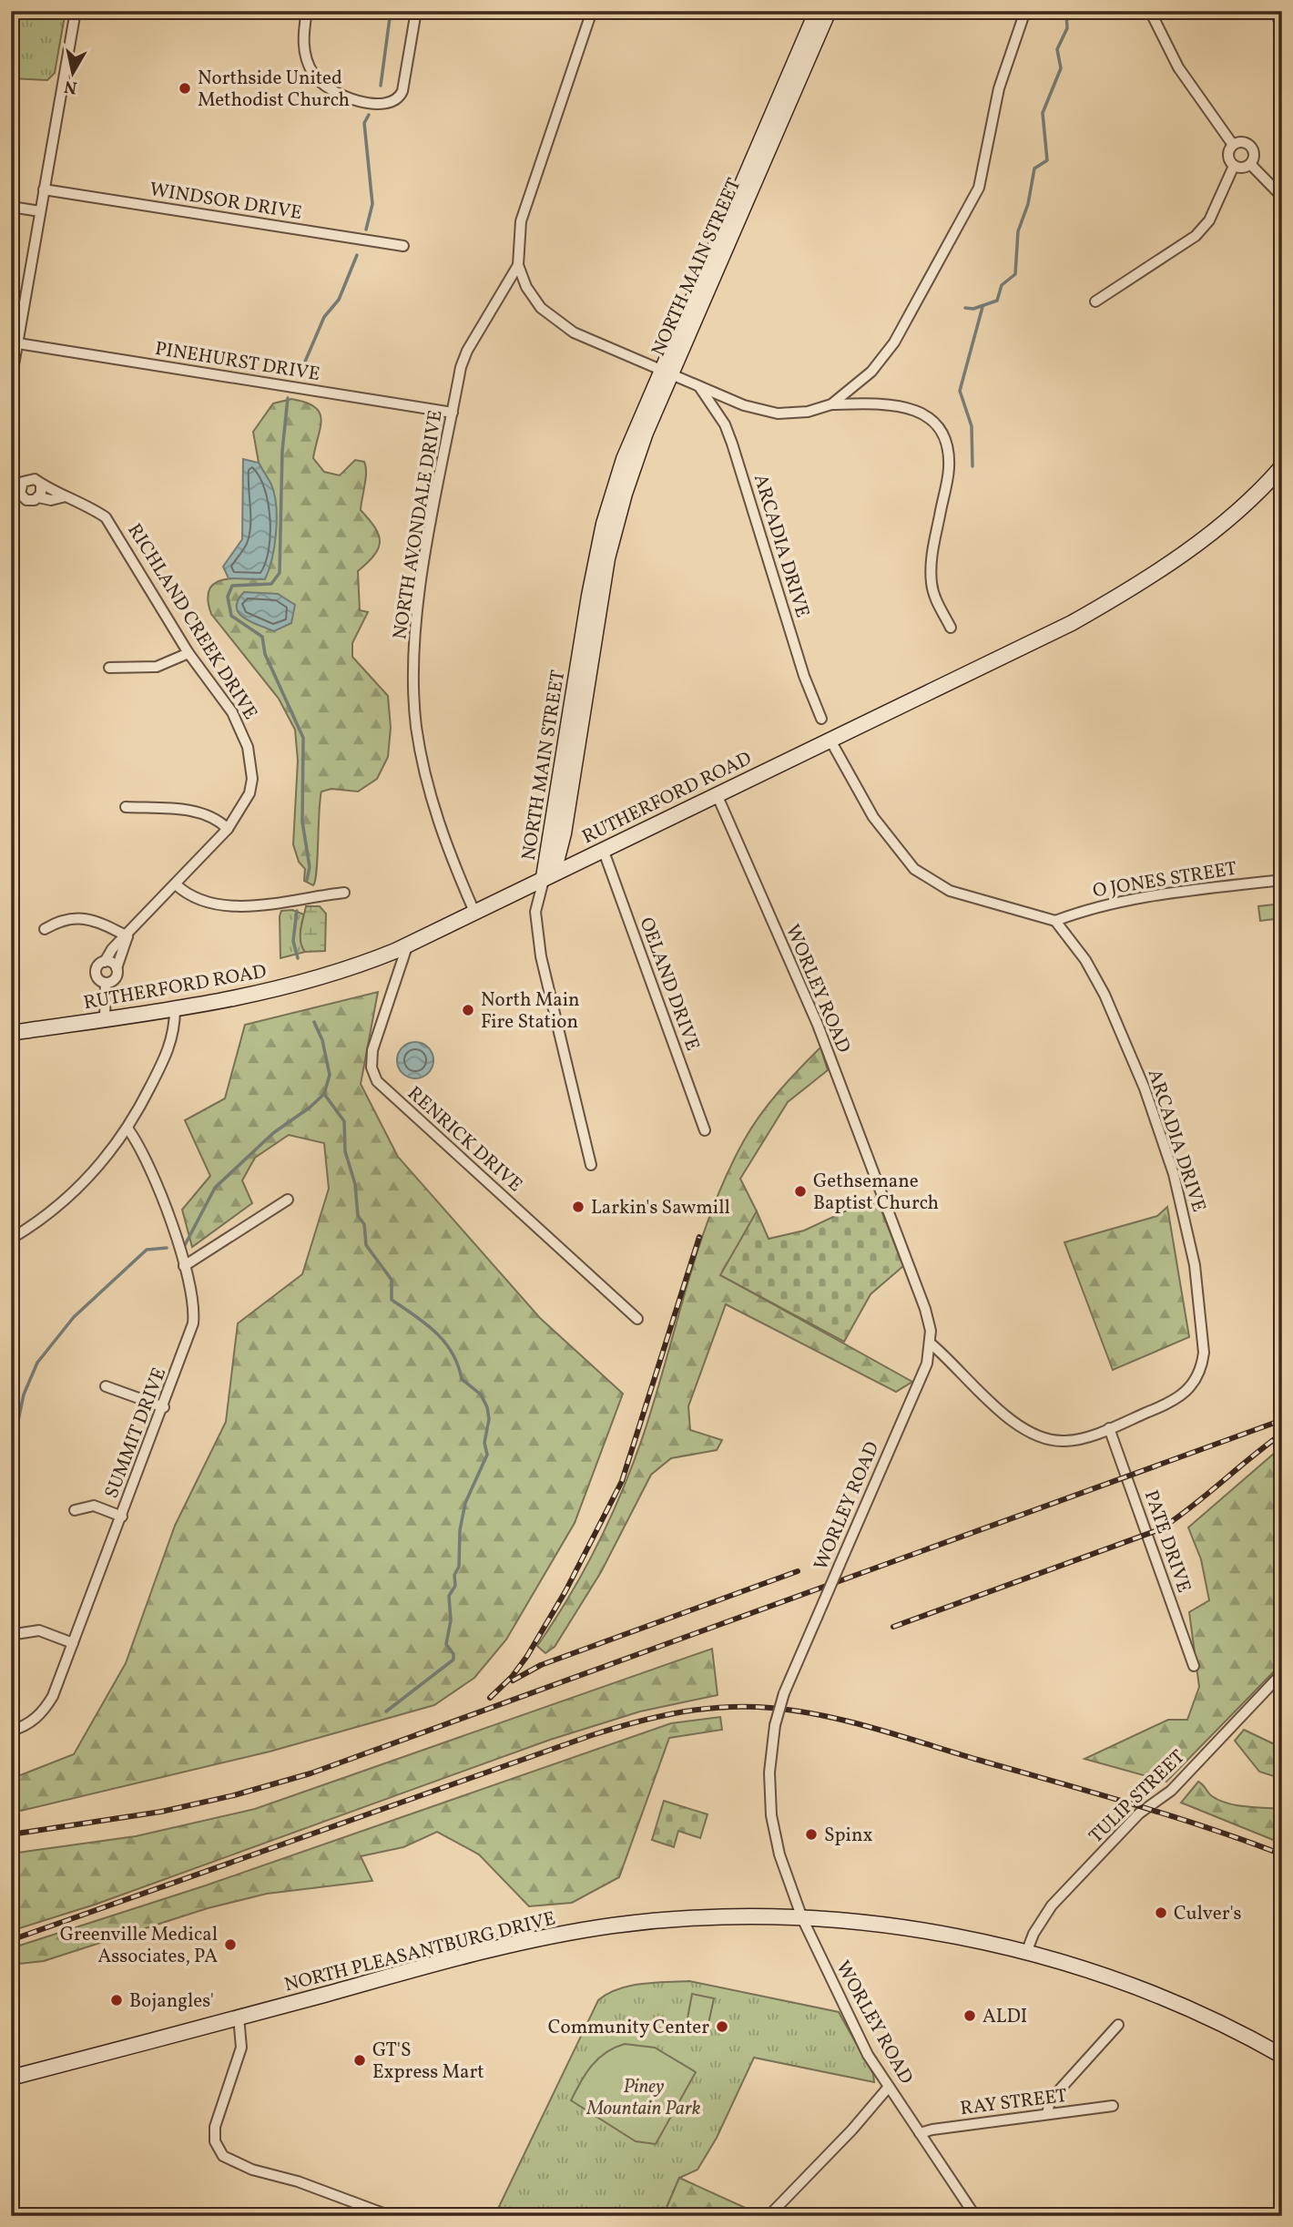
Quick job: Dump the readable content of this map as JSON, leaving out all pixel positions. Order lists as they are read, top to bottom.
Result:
{
  "streets": {
    "street": [
      "WINDSOR DRIVE",
      "NORTH MAIN STREET",
      "PINEHURST DRIVE",
      "NORTH AVONDALE DRIVE",
      "ARCADIA DRIVE",
      "RICHLAND CREEK DRIVE",
      "RUTHERFORD ROAD",
      "O JONES STREET",
      "OELAND DRIVE",
      "WORLEY ROAD",
      "RENRICK DRIVE",
      "SUMMIT DRIVE",
      "PATE DRIVE",
      "TULIP STREET",
      "NORTH PLEASANTBURG DRIVE",
      "RAY STREET"
    ]
  },
  "crossings": [
    ["NORTH MAIN STREET", "RUTHERFORD ROAD"],
    ["PINEHURST DRIVE", "NORTH AVONDALE DRIVE"],
    ["NORTH AVONDALE DRIVE", "RUTHERFORD ROAD"],
    ["ARCADIA DRIVE", "O JONES STREET"],
    ["ARCADIA DRIVE", "WORLEY ROAD"],
    ["ARCADIA DRIVE", "PATE DRIVE"],
    ["RUTHERFORD ROAD", "OELAND DRIVE"],
    ["RUTHERFORD ROAD", "WORLEY ROAD"],
    ["RUTHERFORD ROAD", "RENRICK DRIVE"],
    ["WORLEY ROAD", "NORTH PLEASANTBURG DRIVE"],
    ["WORLEY ROAD", "RAY STREET"],
    ["TULIP STREET", "NORTH PLEASANTBURG DRIVE"]
  ],
  "parks": ["Piney Mountain Park"],
  "places": [
    "Northside United Methodist Church",
    "North Main Fire Station",
    "Gethsemane Baptist Church",
    "Larkin's Sawmill",
    "Spinx",
    "Culver's",
    "Greenville Medical Associates, PA",
    "Bojangles'",
    "ALDI",
    "Community Center",
    "GT'S Express Mart"
  ],
  "north": "bottom"
}
